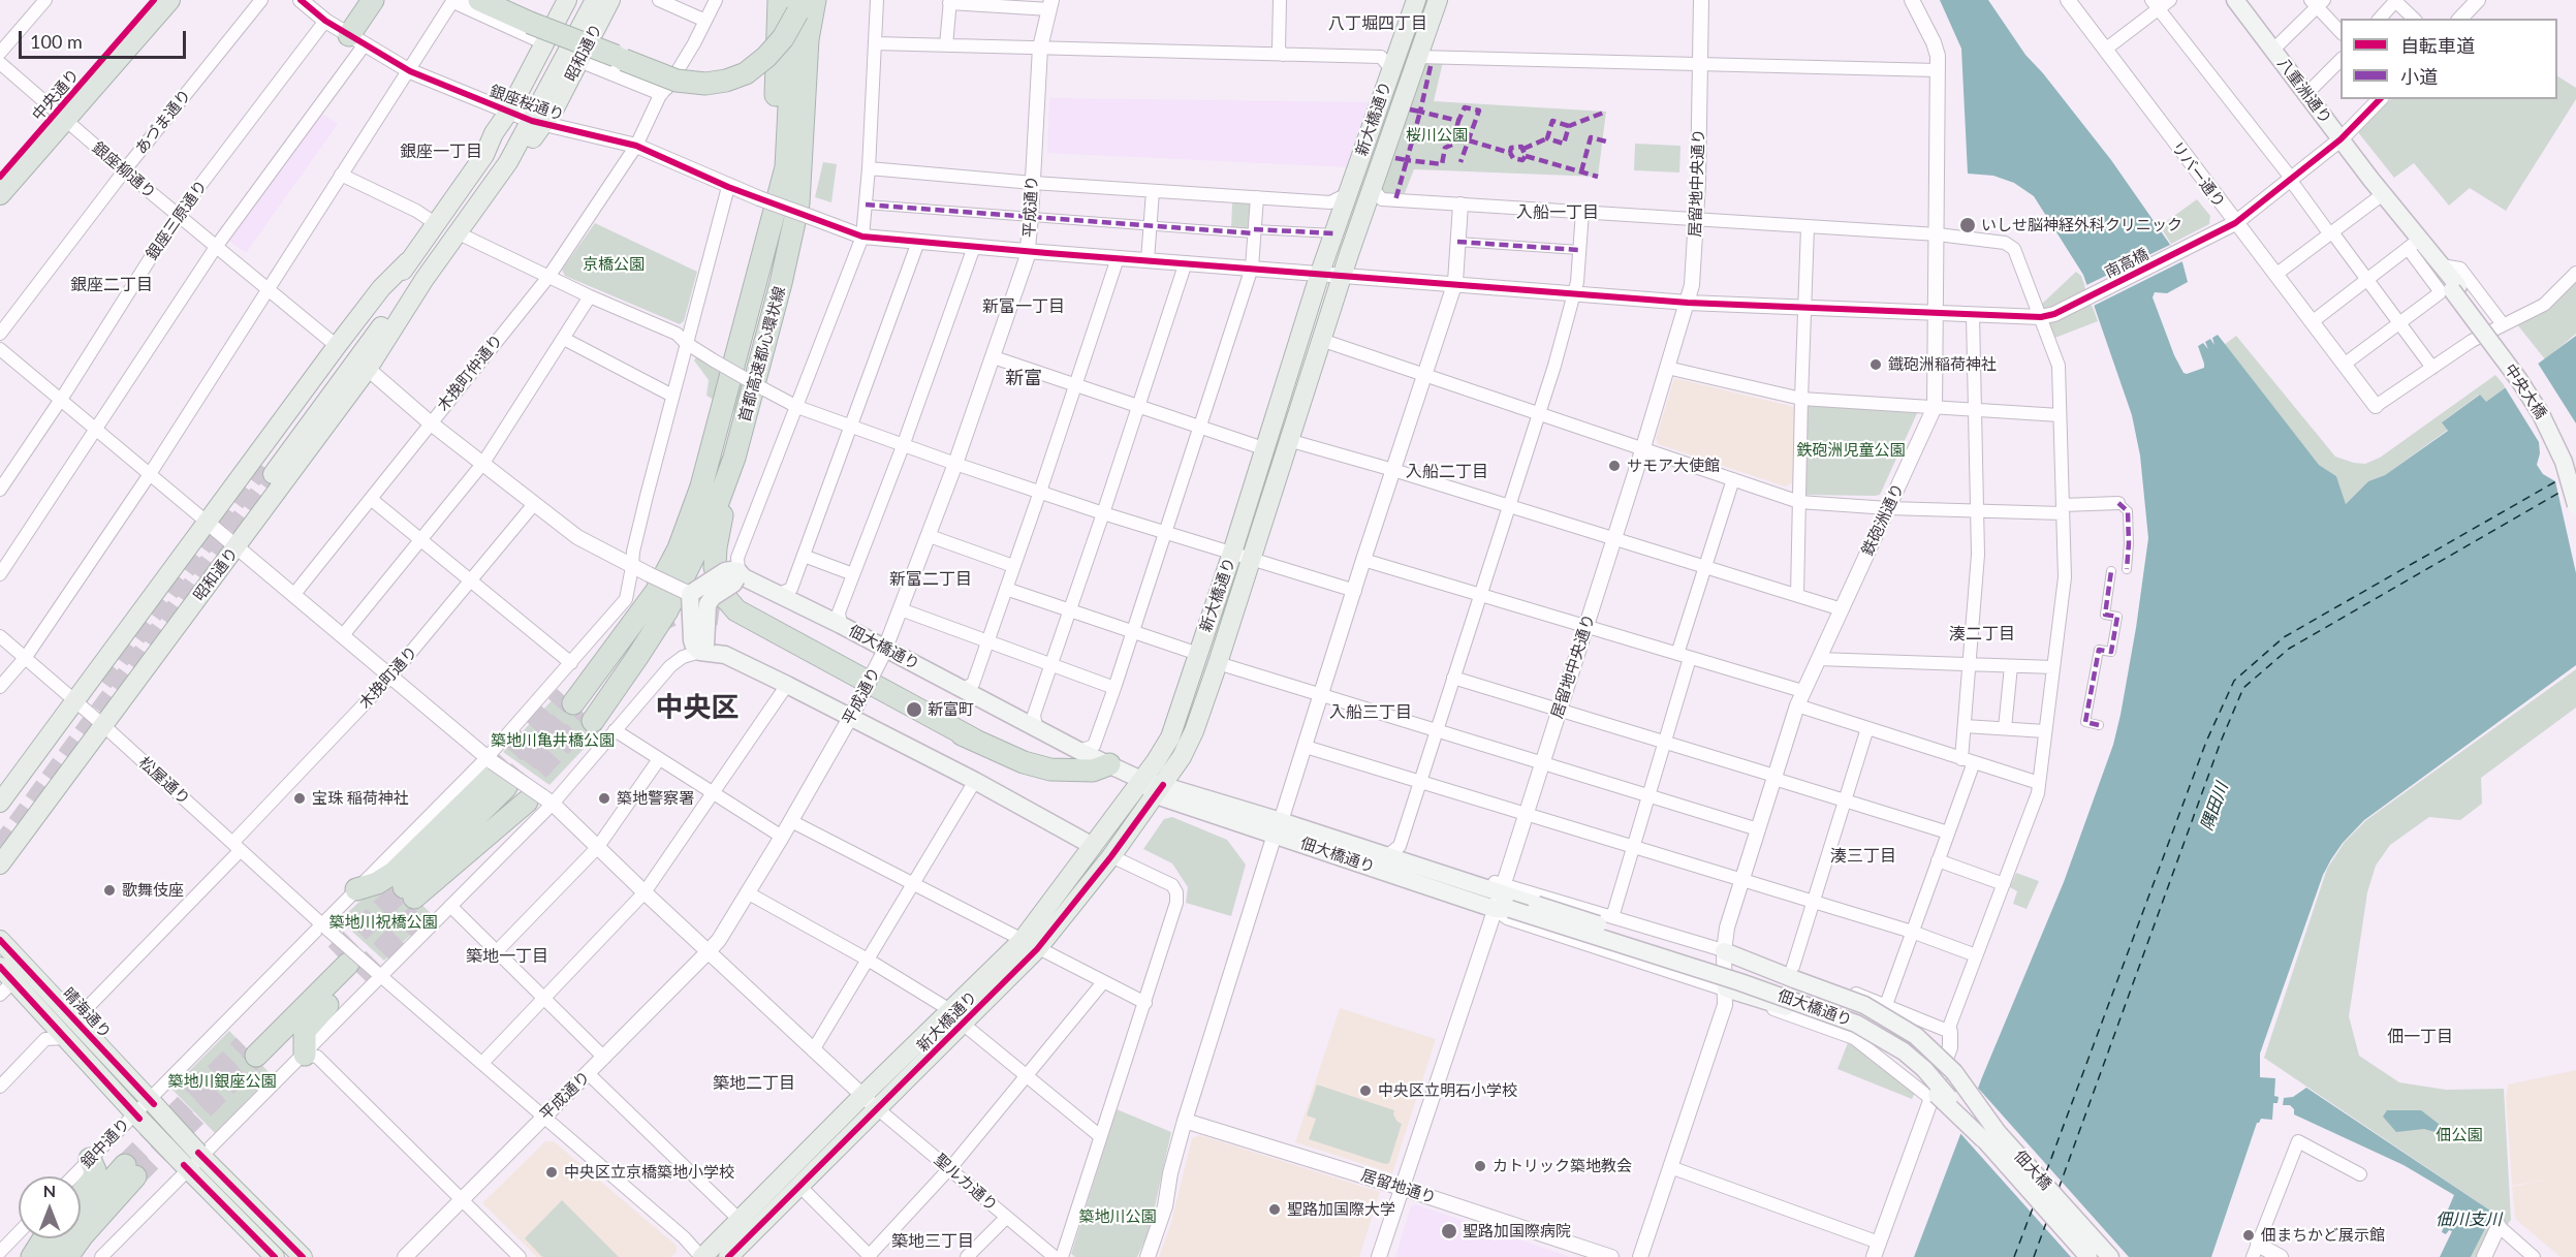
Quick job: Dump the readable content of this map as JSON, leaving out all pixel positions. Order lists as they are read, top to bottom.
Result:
{
  "streets": {
    "highway": ["中央通り", "首都高速都心環状線"],
    "main road": [
      "昭和通り",
      "八重洲通り",
      "新大橋通り",
      "中央大橋",
      "佃大橋通り",
      "晴海通り",
      "佃大橋"
    ],
    "street": [
      "銀座桜通り",
      "あづま通り",
      "銀座柳通り",
      "リバー通り",
      "居留地中央通り",
      "平成通り",
      "銀座三原通り",
      "南高橋",
      "木挽町仲通り",
      "鉄砲洲通り",
      "木挽町通り",
      "松屋通り",
      "銀中通り",
      "聖ルカ通り",
      "居留地通り"
    ]
  },
  "crossings": [
    ["昭和通り", "銀座桜通り"],
    ["昭和通り", "銀座柳通り"],
    ["昭和通り", "松屋通り"],
    ["八重洲通り", "南高橋"],
    ["八重洲通り", "中央大橋"],
    ["中央通り", "銀座柳通り"],
    ["銀座桜通り", "新大橋通り"],
    ["銀座桜通り", "居留地中央通り"],
    ["銀座桜通り", "平成通り"],
    ["銀座桜通り", "銀座三原通り"],
    ["銀座桜通り", "南高橋"],
    ["銀座桜通り", "木挽町仲通り"],
    ["銀座桜通り", "鉄砲洲通り"],
    ["新大橋通り", "佃大橋通り"],
    ["新大橋通り", "松屋通り"],
    ["新大橋通り", "聖ルカ通り"],
    ["あづま通り", "銀座柳通り"],
    ["銀座柳通り", "銀座三原通り"],
    ["リバー通り", "南高橋"],
    ["居留地中央通り", "佃大橋通り"],
    ["居留地中央通り", "居留地通り"],
    ["平成通り", "佃大橋通り"],
    ["平成通り", "松屋通り"],
    ["佃大橋通り", "佃大橋"],
    ["木挽町通り", "松屋通り"],
    ["木挽町通り", "晴海通り"],
    ["松屋通り", "銀中通り"],
    ["晴海通り", "銀中通り"]
  ],
  "districts": [
    "八丁堀四丁目",
    "銀座一丁目",
    "入船一丁目",
    "銀座二丁目",
    "新富一丁目",
    "新富",
    "入船二丁目",
    "新富二丁目",
    "湊二丁目",
    "中央区",
    "入船三丁目",
    "湊三丁目",
    "築地一丁目",
    "佃一丁目",
    "築地二丁目",
    "築地三丁目"
  ],
  "water": ["隅田川", "佃川支川"],
  "parks": [
    "桜川公園",
    "京橋公園",
    "鉄砲洲児童公園",
    "築地川亀井橋公園",
    "築地川祝橋公園",
    "築地川銀座公園",
    "佃公園",
    "築地川公園"
  ],
  "places": [
    "いしせ脳神経外科クリニック",
    "鐡砲洲稲荷神社",
    "サモア大使館",
    "新富町",
    "宝珠 稲荷神社",
    "築地警察署",
    "歌舞伎座",
    "中央区立明石小学校",
    "カトリック築地教会",
    "中央区立京橋築地小学校",
    "聖路加国際大学",
    "聖路加国際病院",
    "佃まちかど展示館"
  ],
  "legend": ["自転車道", "小道"],
  "scale_bar": "100 m",
  "north": "top"
}
